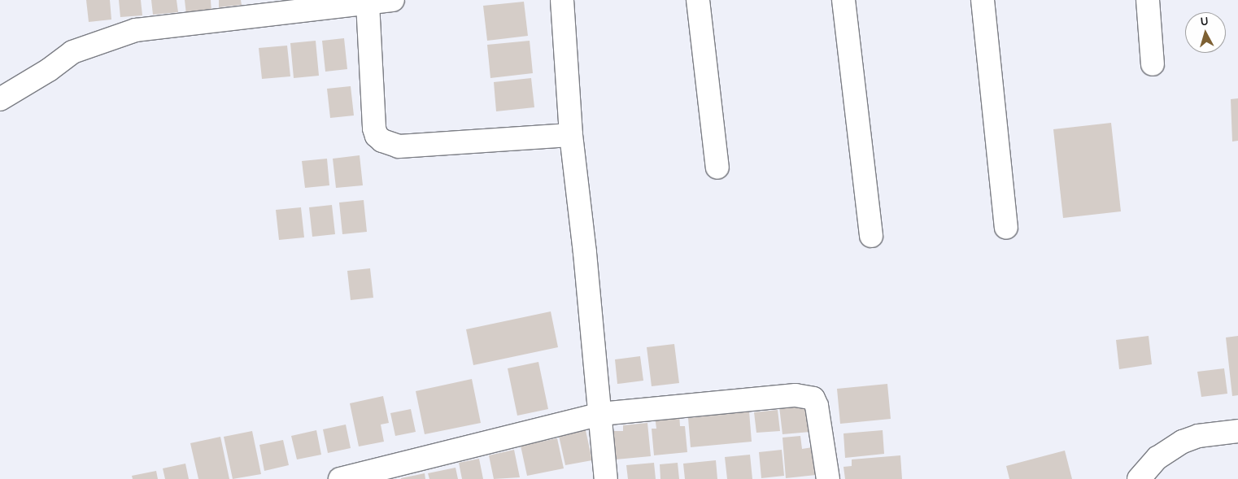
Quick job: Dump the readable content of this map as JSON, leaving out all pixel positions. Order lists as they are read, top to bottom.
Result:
{
  "north": "top"
}
